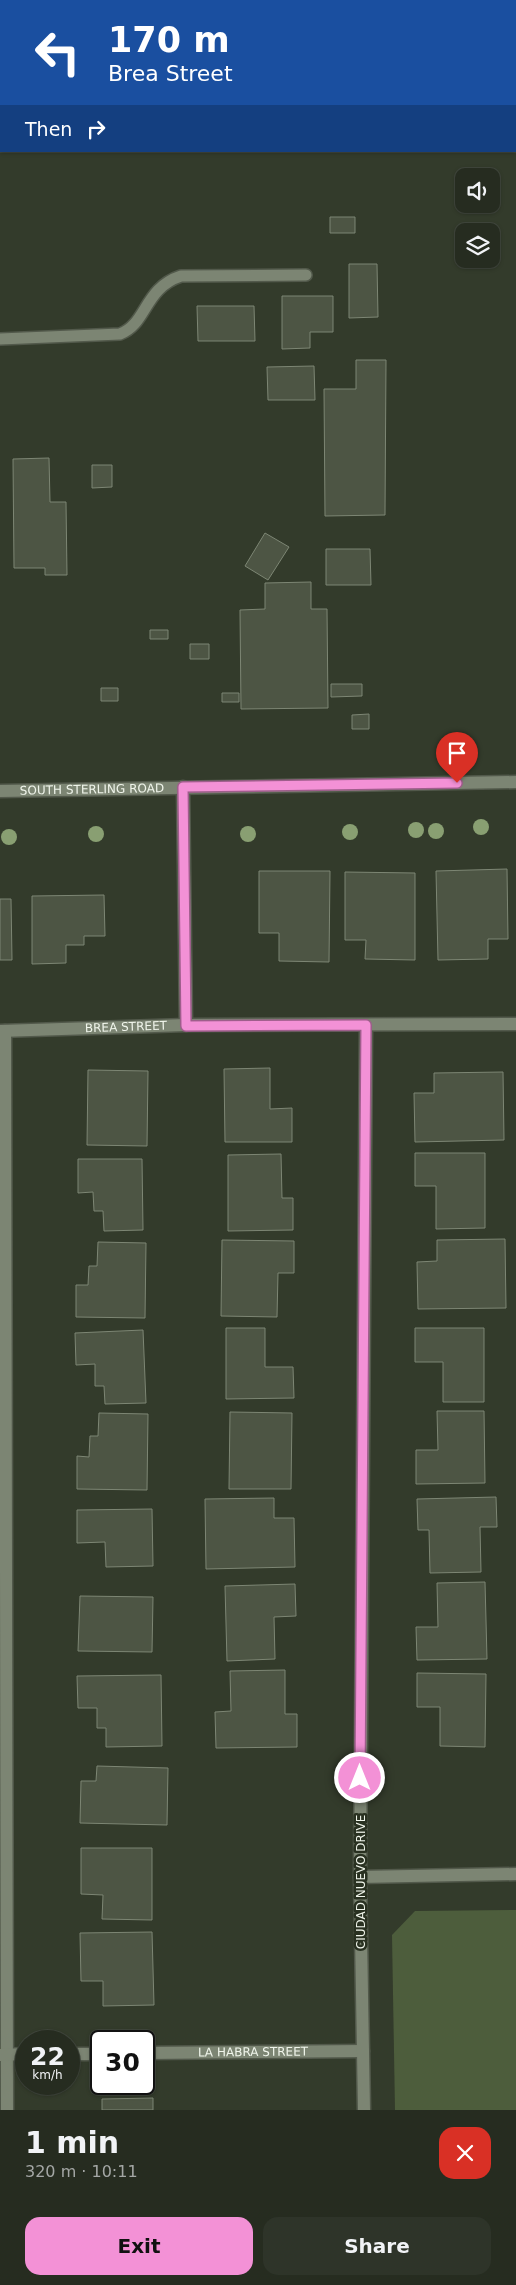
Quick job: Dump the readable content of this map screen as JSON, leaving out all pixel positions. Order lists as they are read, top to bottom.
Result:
{
  "streets": {
    "street": [
      "SOUTH STERLING ROAD",
      "BREA STREET",
      "CIUDAD NUEVO DRIVE",
      "LA HABRA STREET"
    ]
  },
  "crossings": [
    ["BREA STREET", "CIUDAD NUEVO DRIVE"],
    ["CIUDAD NUEVO DRIVE", "LA HABRA STREET"]
  ],
  "page": {
    "turn": ["170 m", "Brea Street"],
    "then": "Then",
    "speed": "22 km/h",
    "limit": "30",
    "heading": ["1 min", "320 m · 10:11"],
    "buttons": ["Exit", "Share"]
  }
}
